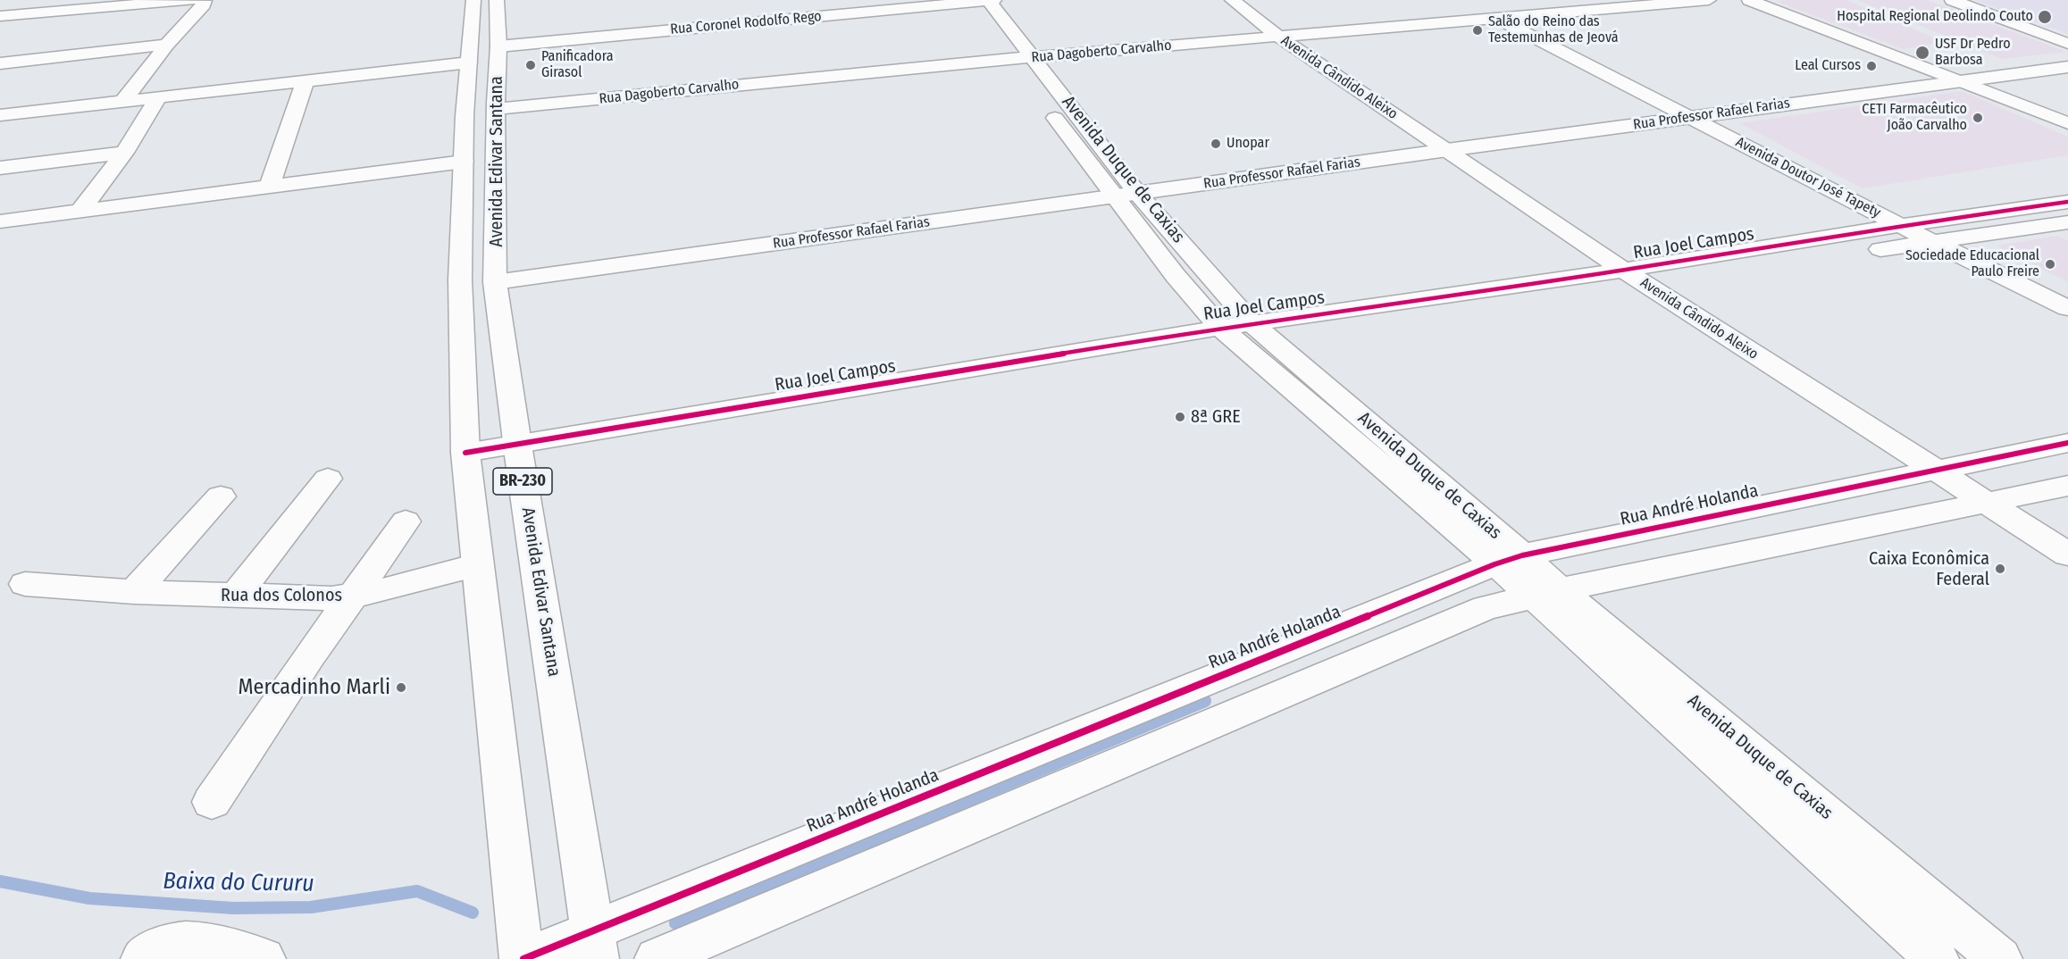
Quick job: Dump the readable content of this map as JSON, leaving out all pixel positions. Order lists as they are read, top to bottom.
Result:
{
  "streets": {
    "main road": [
      "Rua Coronel Rodolfo Rego",
      "Rua Dagoberto Carvalho",
      "Avenida Cândido Aleixo",
      "Rua Professor Rafael Farias",
      "Avenida Edivar Santana",
      "Avenida Duque de Caxias",
      "Avenida Doutor José Tapety",
      "Rua Joel Campos",
      "BR-230",
      "Rua André Holanda",
      "Rua dos Colonos"
    ]
  },
  "crossings": [
    ["Rua Coronel Rodolfo Rego", "Avenida Edivar Santana"],
    ["Rua Coronel Rodolfo Rego", "Avenida Duque de Caxias"],
    ["Rua Dagoberto Carvalho", "Avenida Cândido Aleixo"],
    ["Rua Dagoberto Carvalho", "Avenida Edivar Santana"],
    ["Rua Dagoberto Carvalho", "Avenida Duque de Caxias"],
    ["Rua Dagoberto Carvalho", "Avenida Doutor José Tapety"],
    ["Avenida Cândido Aleixo", "Rua Professor Rafael Farias"],
    ["Avenida Cândido Aleixo", "Rua Joel Campos"],
    ["Avenida Cândido Aleixo", "Rua André Holanda"],
    ["Rua Professor Rafael Farias", "Avenida Edivar Santana"],
    ["Rua Professor Rafael Farias", "Avenida Duque de Caxias"],
    ["Rua Professor Rafael Farias", "Avenida Doutor José Tapety"],
    ["Avenida Edivar Santana", "Rua Joel Campos"],
    ["Avenida Edivar Santana", "Rua André Holanda"],
    ["Avenida Duque de Caxias", "Rua Joel Campos"],
    ["Avenida Duque de Caxias", "Rua André Holanda"],
    ["Avenida Doutor José Tapety", "Rua Joel Campos"]
  ],
  "water": ["Baixa do Cururu"],
  "places": [
    "Hospital Regional Deolindo Couto",
    "Salão do Reino das Testemunhas de Jeová",
    "USF Dr Pedro Barbosa",
    "Panificadora Girasol",
    "Leal Cursos",
    "CETI Farmacêutico João Carvalho",
    "Unopar",
    "Sociedade Educacional Paulo Freire",
    "8ª GRE",
    "Caixa Econômica Federal",
    "Mercadinho Marli"
  ]
}
